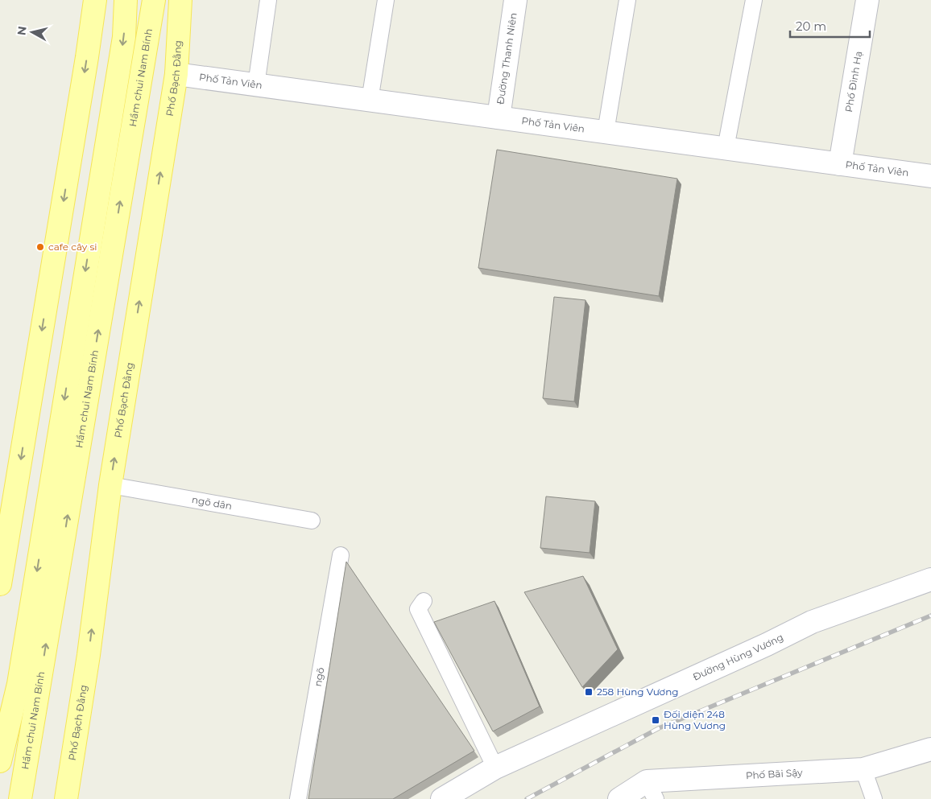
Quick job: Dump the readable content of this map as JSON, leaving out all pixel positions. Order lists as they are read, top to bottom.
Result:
{
  "streets": {
    "main road": ["Phố Bạch Đằng", "Hầm chui Nam Bính"],
    "street": [
      "Đường Thanh Niên",
      "Phố Tản Viên",
      "Phố Đình Hạ",
      "Đường Hùng Vương",
      "Phố Bãi Sậy"
    ],
    "lane": ["ngõ dân", "ngõ"]
  },
  "crossings": [
    ["Đường Thanh Niên", "Phố Tản Viên"],
    ["Phố Bạch Đằng", "Phố Tản Viên"],
    ["Phố Bạch Đằng", "ngõ dân"],
    ["Phố Tản Viên", "Phố Đình Hạ"]
  ],
  "places": {
    "other": ["cafe cây si"],
    "transit": ["258 Hùng Vương", "Đối diện 248 Hùng Vương"]
  },
  "scale_bar": "20 m",
  "north": "left"
}
